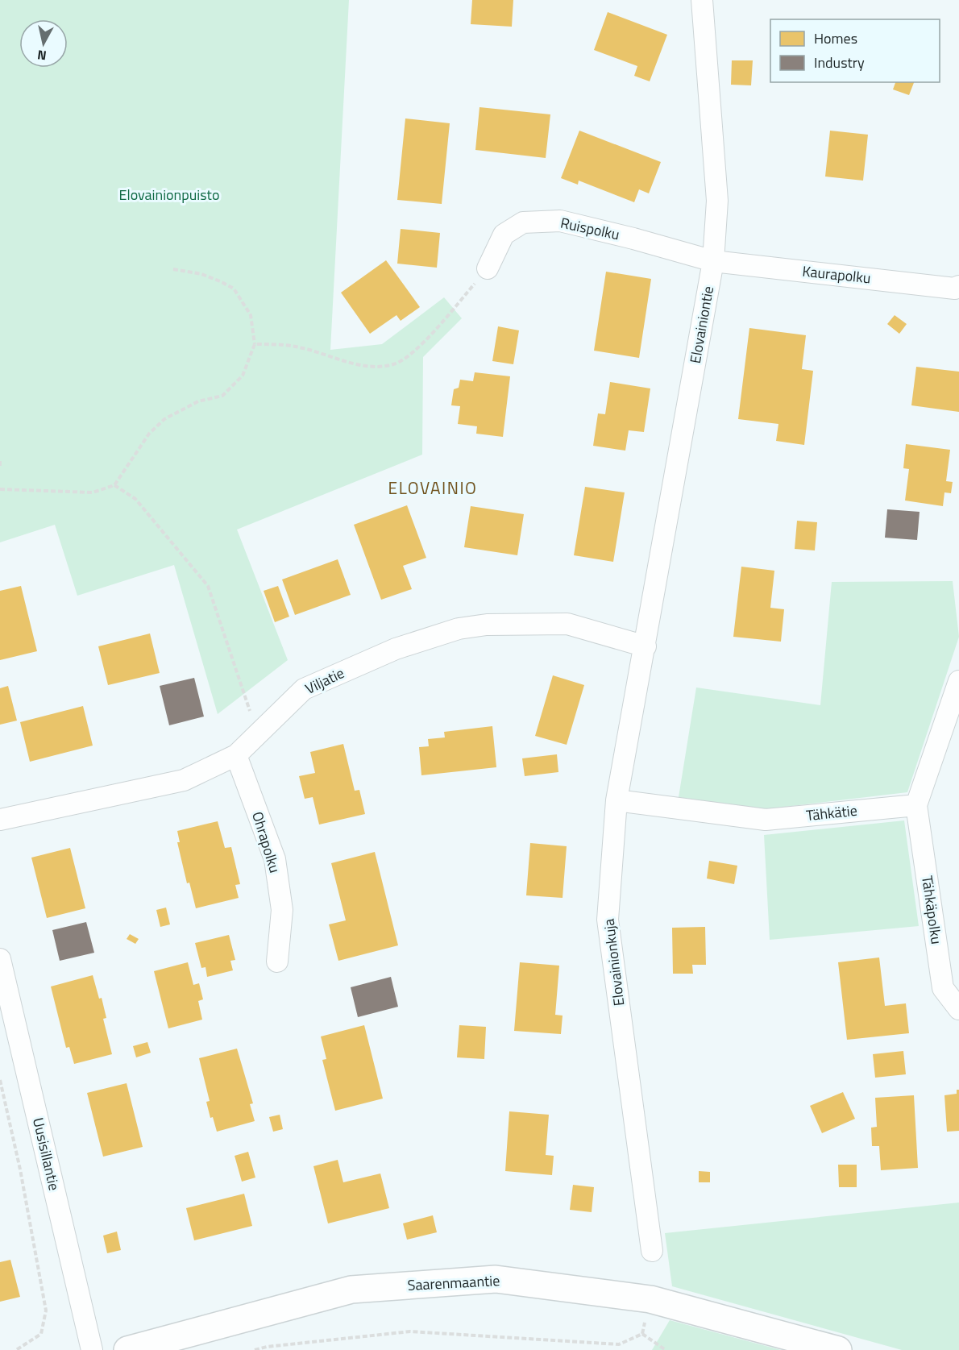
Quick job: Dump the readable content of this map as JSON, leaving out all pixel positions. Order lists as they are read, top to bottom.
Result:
{
  "streets": {
    "street": [
      "Ruispolku",
      "Kaurapolku",
      "Elovainiontie",
      "Viljatie",
      "Tähkätie",
      "Ohrapolku",
      "Tähkäpolku",
      "Elovainionkuja",
      "Uusisillantie",
      "Saarenmaantie"
    ]
  },
  "crossings": [
    ["Ruispolku", "Kaurapolku"],
    ["Ruispolku", "Elovainiontie"],
    ["Kaurapolku", "Elovainiontie"],
    ["Elovainiontie", "Viljatie"],
    ["Elovainiontie", "Elovainionkuja"],
    ["Viljatie", "Ohrapolku"],
    ["Viljatie", "Elovainionkuja"],
    ["Tähkätie", "Tähkäpolku"],
    ["Tähkätie", "Elovainionkuja"]
  ],
  "districts": ["ELOVAINIO"],
  "parks": ["Elovainionpuisto"],
  "legend": ["Homes", "Industry"],
  "north": "bottom"
}
